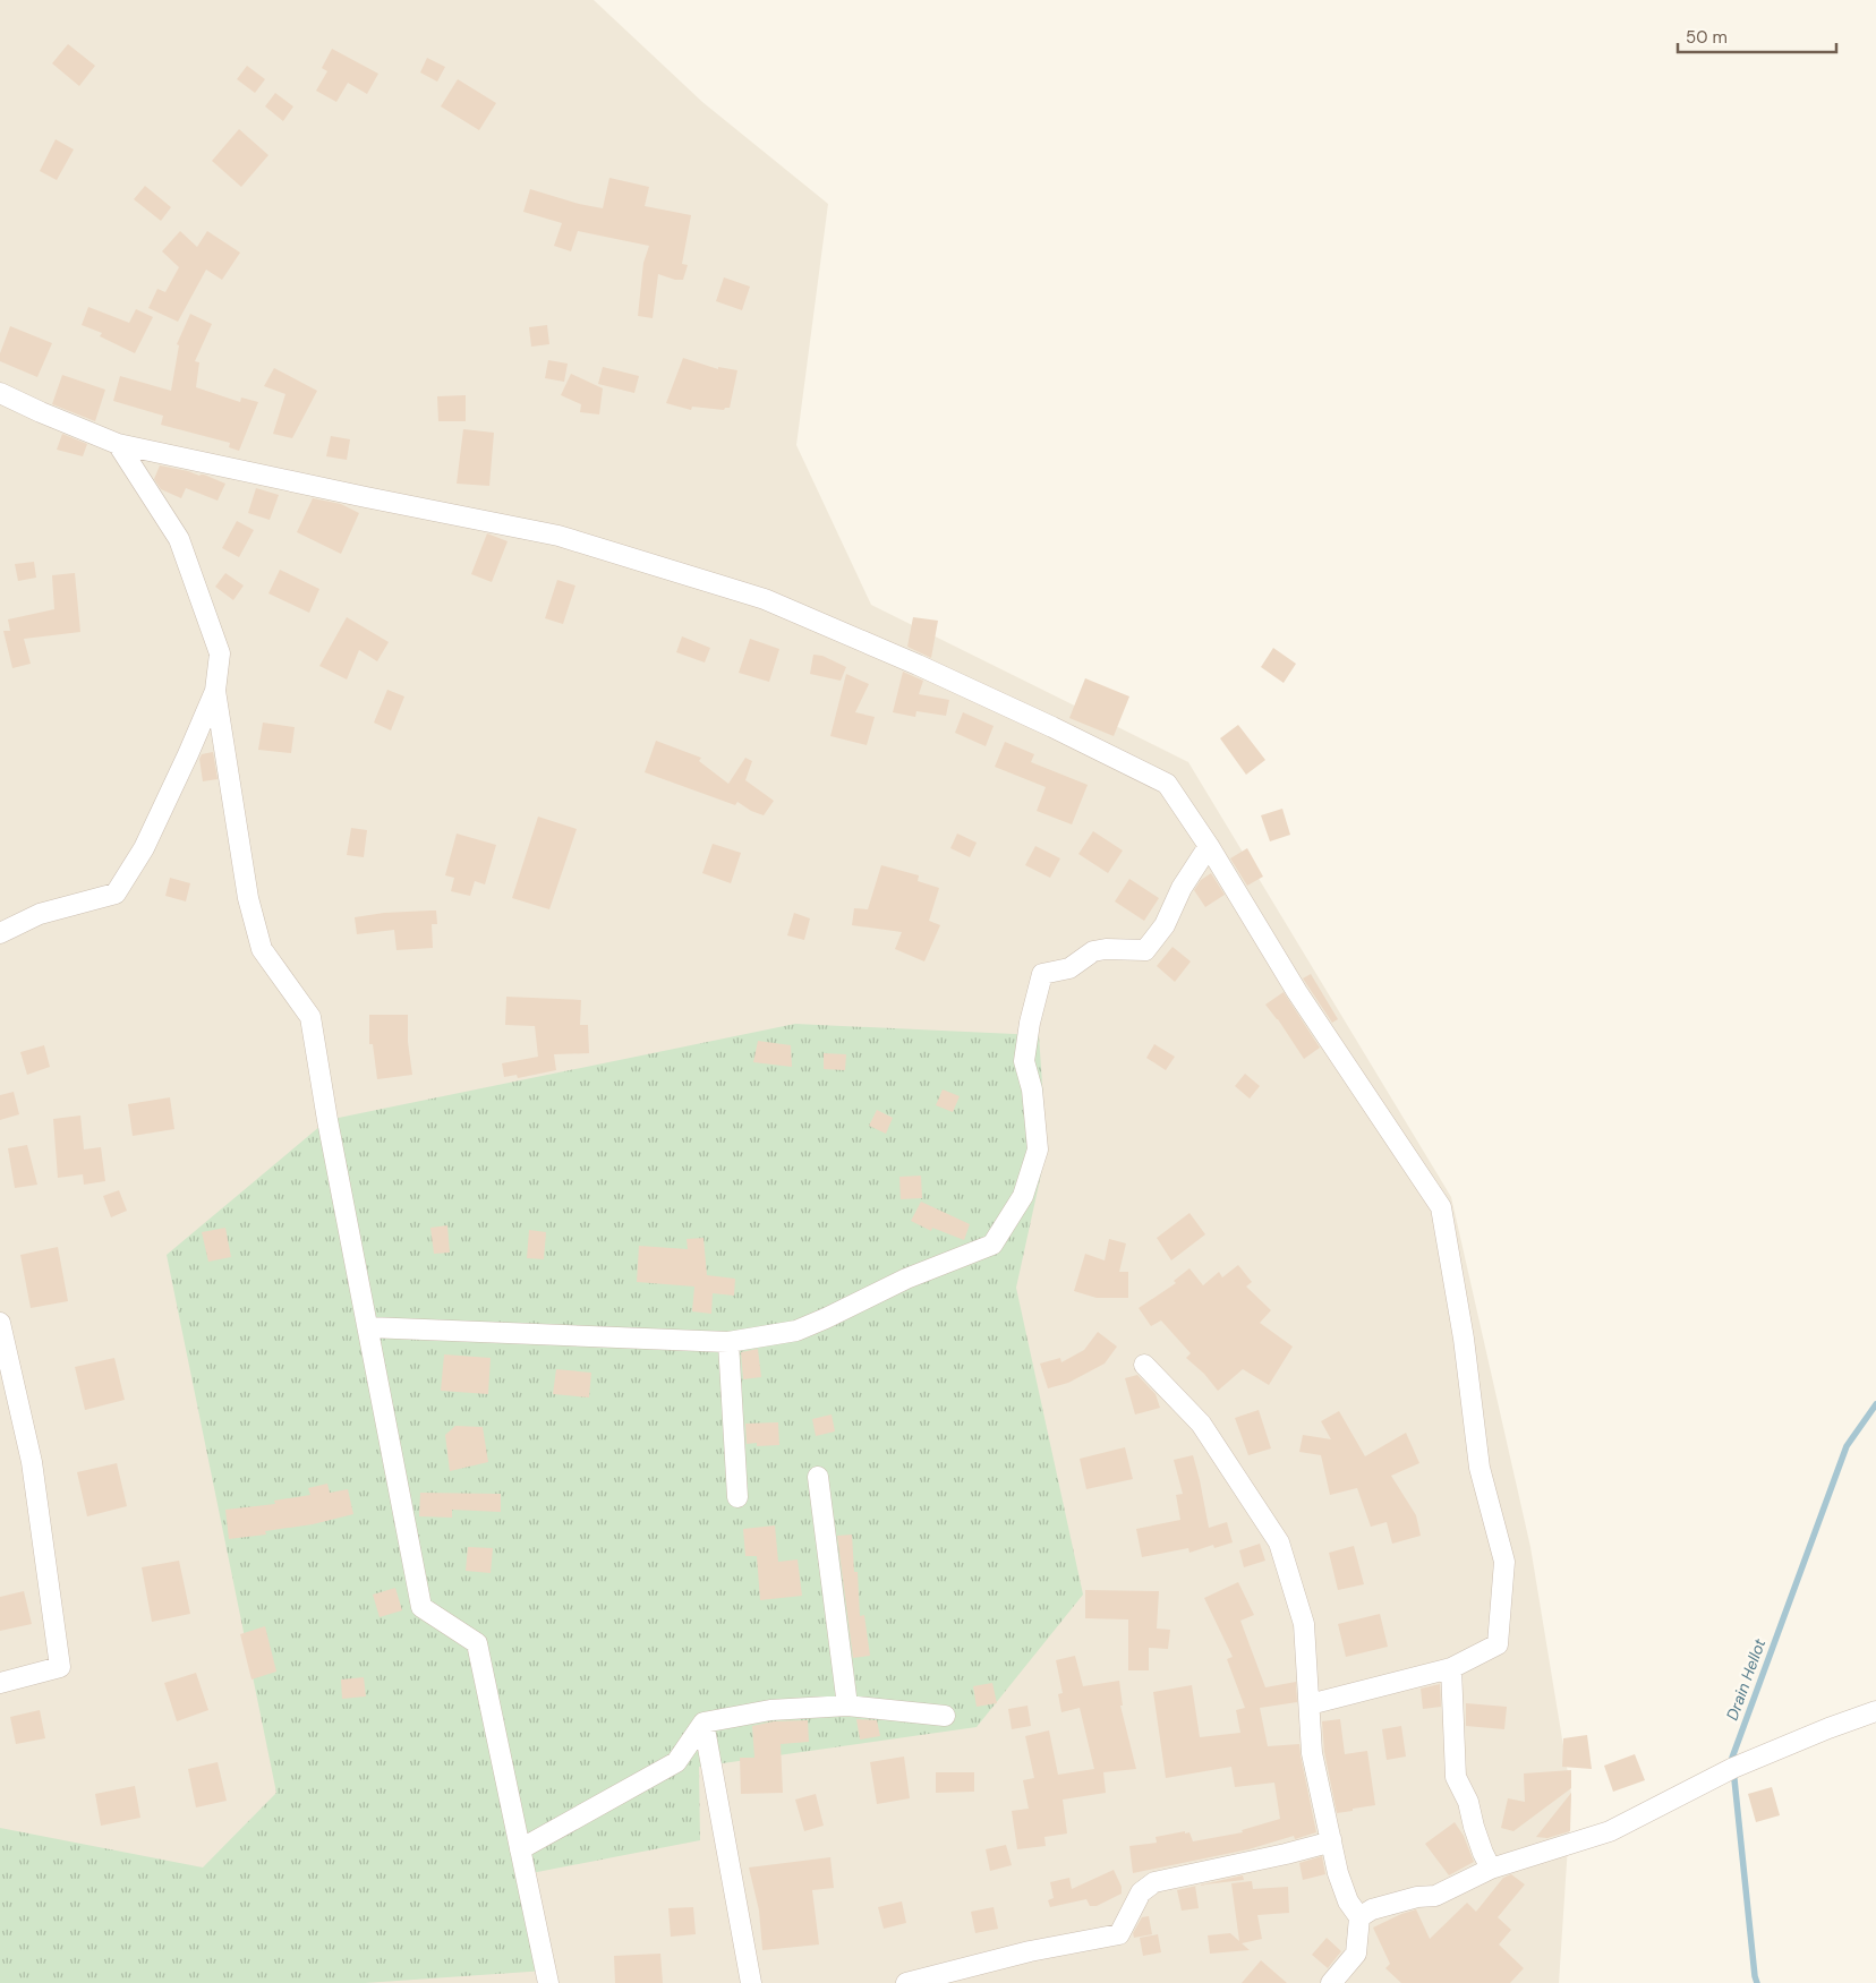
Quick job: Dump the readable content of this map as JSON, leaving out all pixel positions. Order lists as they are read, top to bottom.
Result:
{
  "water": ["Drain Hellot"],
  "scale_bar": "50 m"
}
